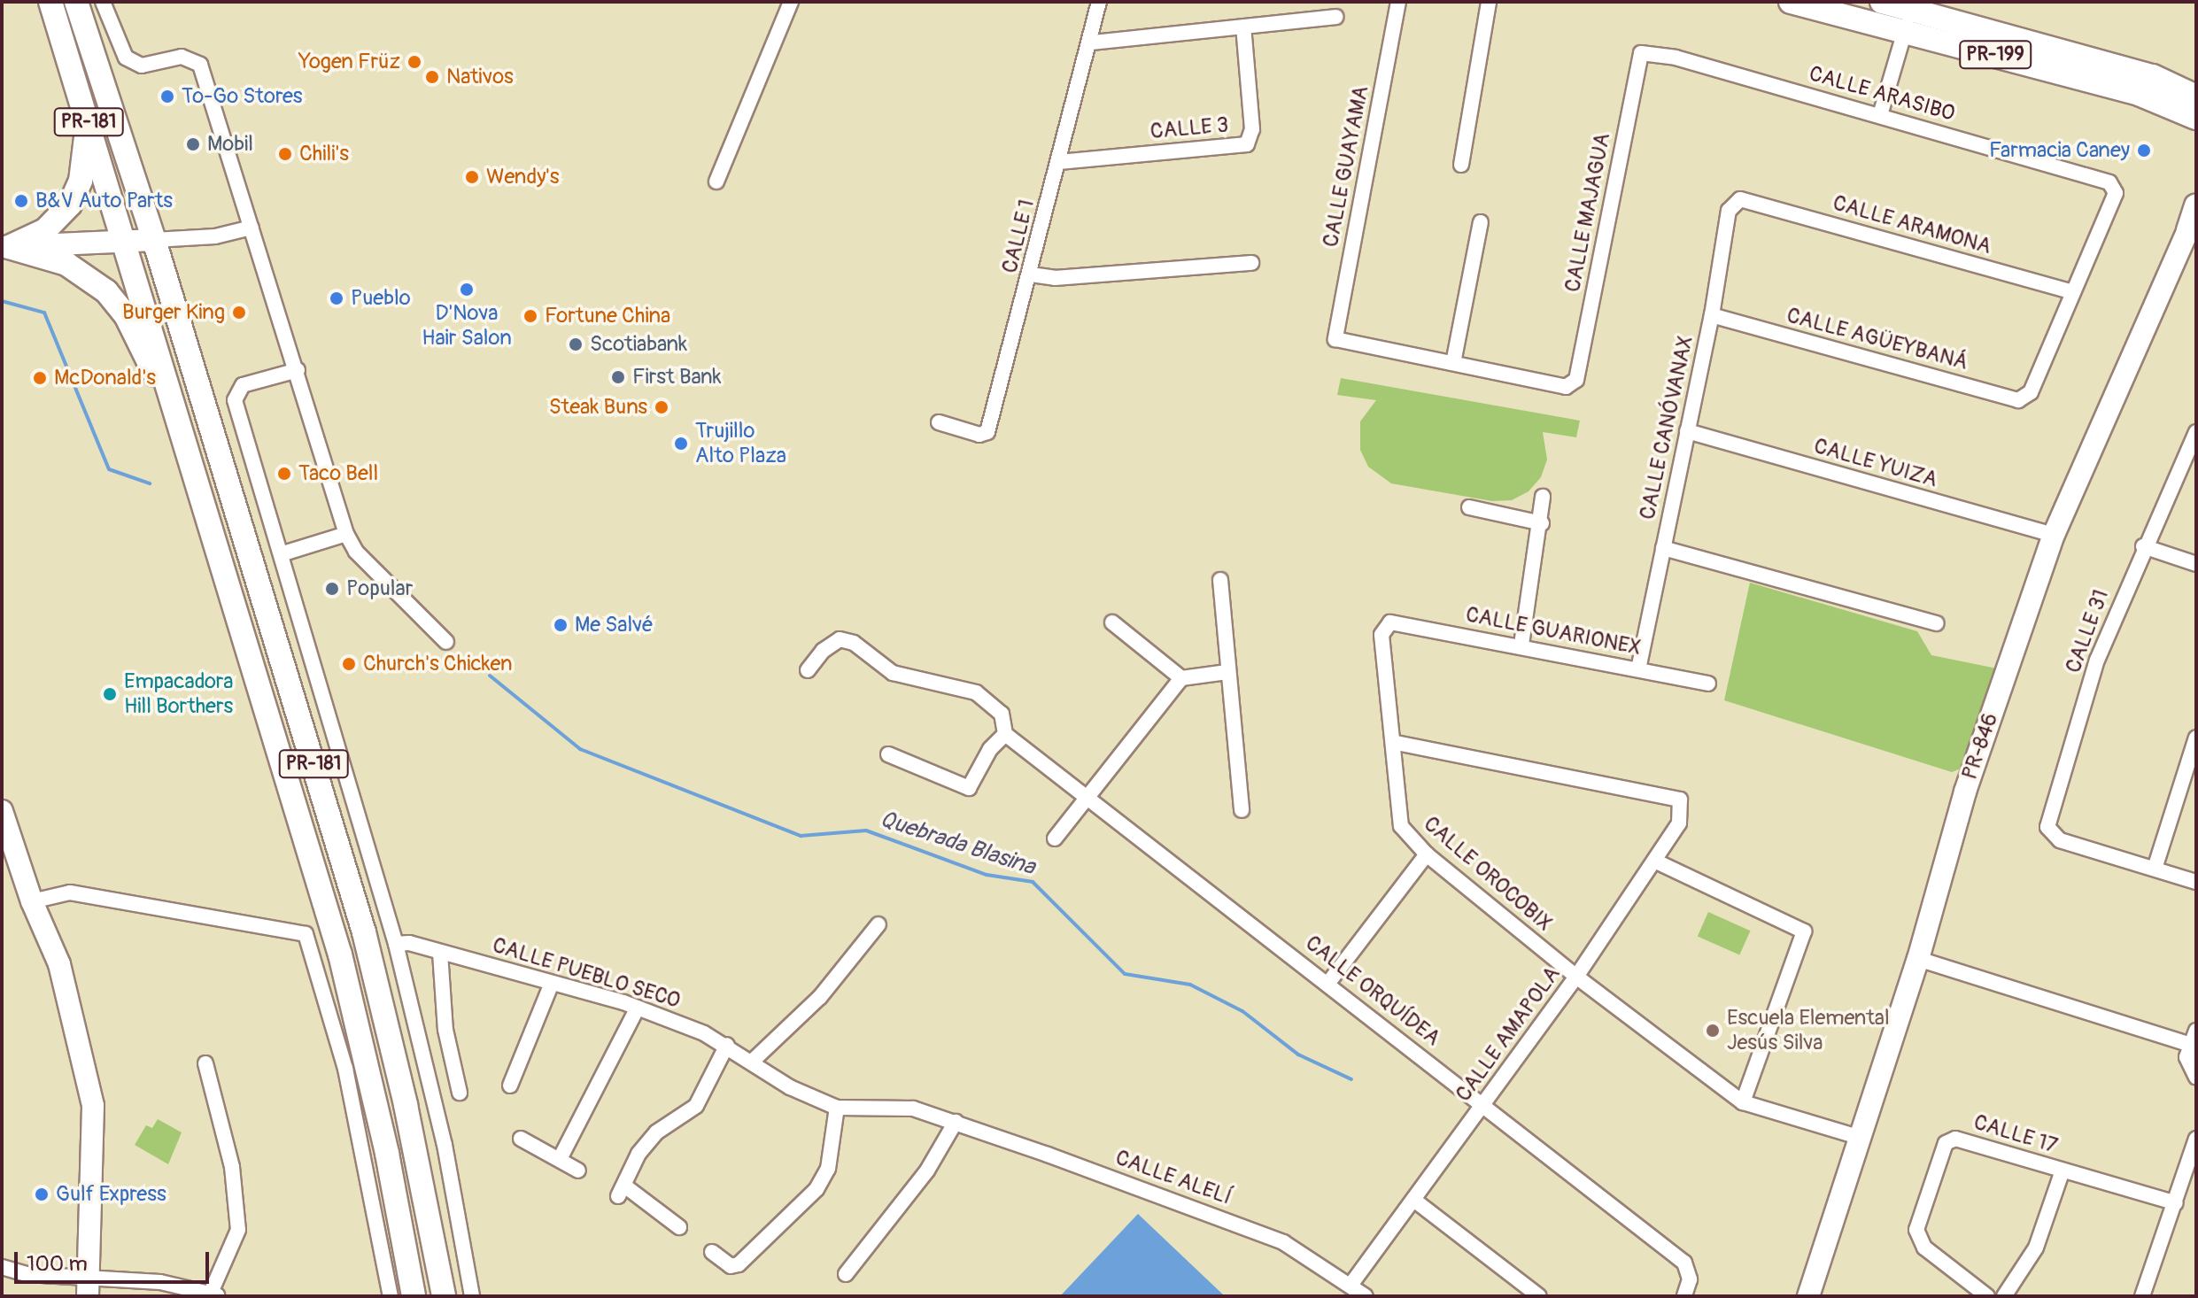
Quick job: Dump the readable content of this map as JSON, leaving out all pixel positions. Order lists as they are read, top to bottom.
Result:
{
  "streets": {
    "main road": ["PR-199", "PR-181"],
    "street": [
      "CALLE ARASIBO",
      "CALLE 3",
      "CALLE GUAYAMA",
      "CALLE MAJAGUA",
      "CALLE ARAMONA",
      "CALLE 1",
      "CALLE AGÜEYBANÁ",
      "CALLE CANÓVANAX",
      "CALLE YUIZA",
      "CALLE GUARIONEX",
      "CALLE 31",
      "PR-846",
      "CALLE OROCOBIX",
      "CALLE PUEBLO SECO",
      "CALLE ORQUÍDEA",
      "CALLE AMAPOLA",
      "CALLE 17",
      "CALLE ALELÍ"
    ]
  },
  "crossings": [
    ["CALLE ARASIBO", "CALLE MAJAGUA"],
    ["CALLE ARASIBO", "CALLE ARAMONA"],
    ["CALLE ARASIBO", "CALLE AGÜEYBANÁ"],
    ["CALLE 3", "CALLE 1"],
    ["CALLE GUAYAMA", "CALLE MAJAGUA"],
    ["CALLE ARAMONA", "CALLE AGÜEYBANÁ"],
    ["CALLE ARAMONA", "CALLE CANÓVANAX"],
    ["CALLE AGÜEYBANÁ", "CALLE CANÓVANAX"],
    ["CALLE CANÓVANAX", "CALLE YUIZA"],
    ["CALLE CANÓVANAX", "CALLE GUARIONEX"],
    ["CALLE YUIZA", "PR-846"],
    ["CALLE GUARIONEX", "CALLE OROCOBIX"],
    ["CALLE OROCOBIX", "CALLE AMAPOLA"],
    ["CALLE PUEBLO SECO", "CALLE ALELÍ"],
    ["CALLE ORQUÍDEA", "CALLE AMAPOLA"],
    ["CALLE AMAPOLA", "CALLE ALELÍ"]
  ],
  "water": ["Quebrada Blasina"],
  "places": [
    "Yogen Früz",
    "Nativos",
    "To-Go Stores",
    "Mobil",
    "Farmacia Caney",
    "Chili's",
    "Wendy's",
    "B&V Auto Parts",
    "D'Nova Hair Salon",
    "Pueblo",
    "Burger King",
    "Fortune China",
    "Scotiabank",
    "First Bank",
    "McDonald's",
    "Steak Buns",
    "Trujillo Alto Plaza",
    "Taco Bell",
    "Popular",
    "Me Salvé",
    "Church's Chicken",
    "Empacadora Hill Borthers",
    "Escuela Elemental Jesús Silva",
    "Gulf Express"
  ],
  "scale_bar": "100 m"
}
